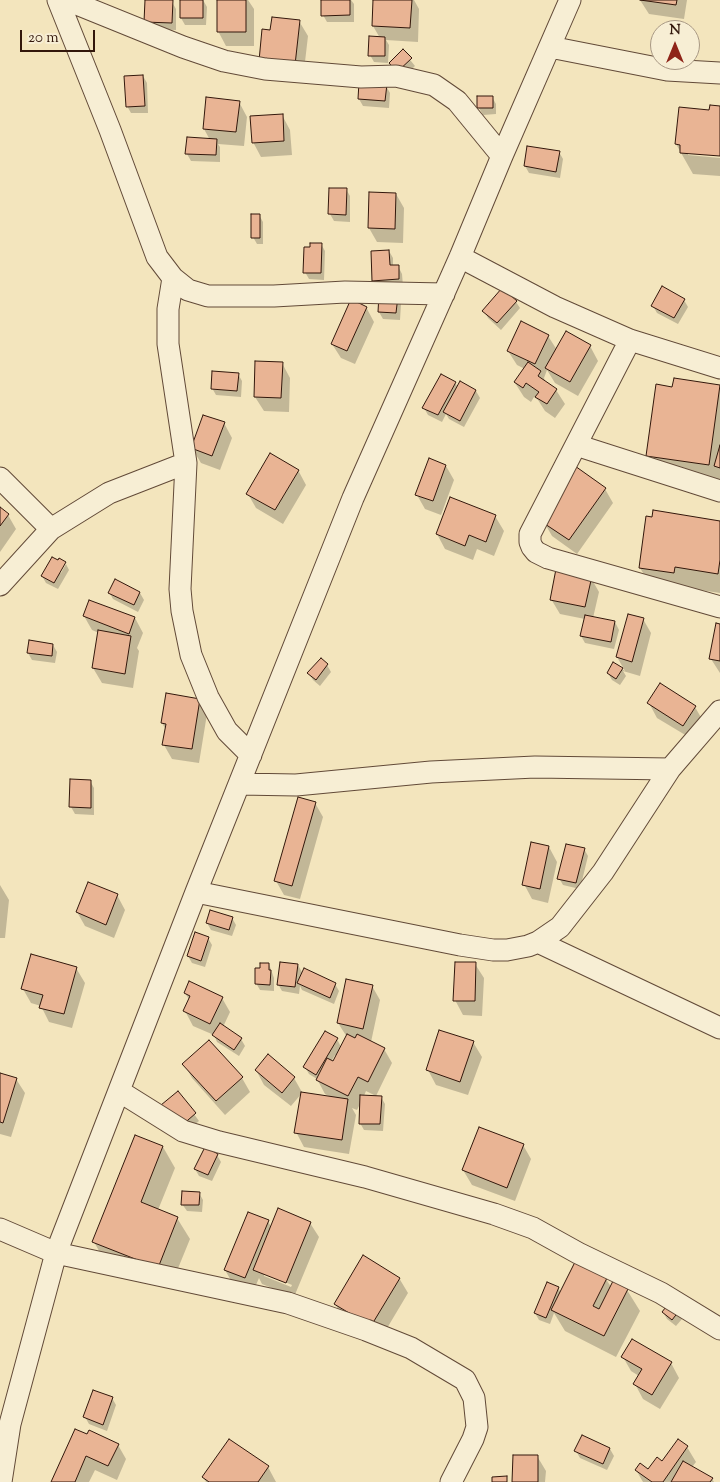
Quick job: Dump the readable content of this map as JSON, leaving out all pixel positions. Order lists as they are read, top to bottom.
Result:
{
  "scale_bar": "20 m",
  "north": "top"
}
